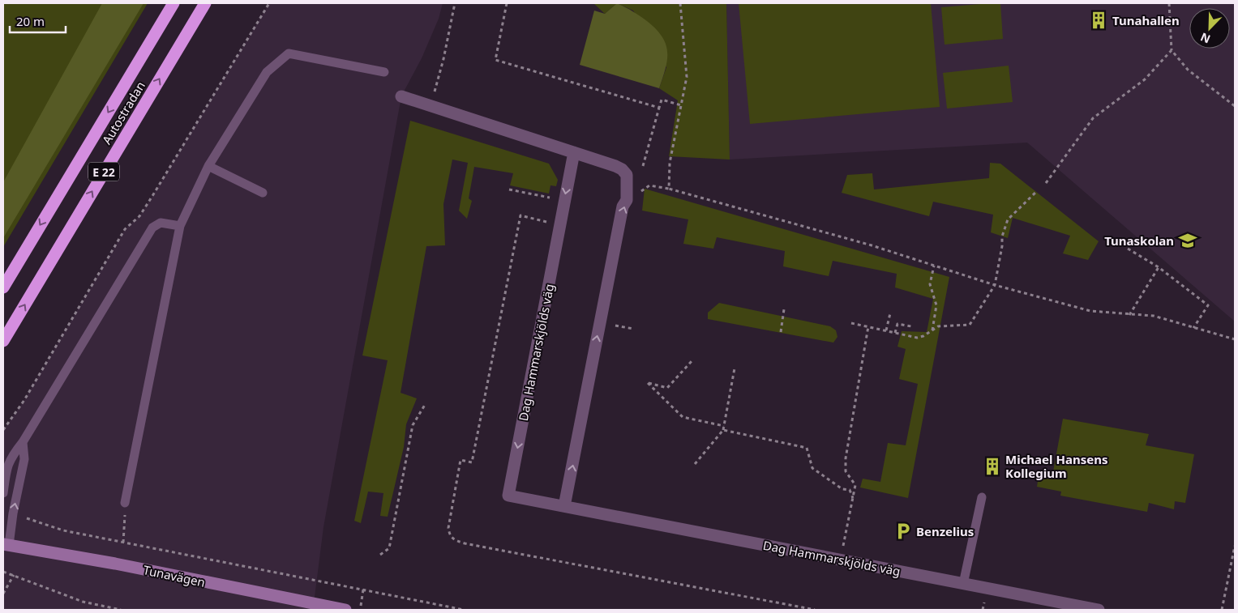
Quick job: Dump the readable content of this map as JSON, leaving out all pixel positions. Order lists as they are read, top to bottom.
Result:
{
  "streets": {
    "highway": ["Autostradan", "E 22"],
    "main road": ["Tunavägen"],
    "street": ["Dag Hammarskjölds väg"]
  },
  "places": {
    "building": ["Tunahallen", "Michael Hansens Kollegium"],
    "school or university": ["Tunaskolan"],
    "parking": ["Benzelius"]
  },
  "scale_bar": "20 m",
  "north": "bottom left"
}
